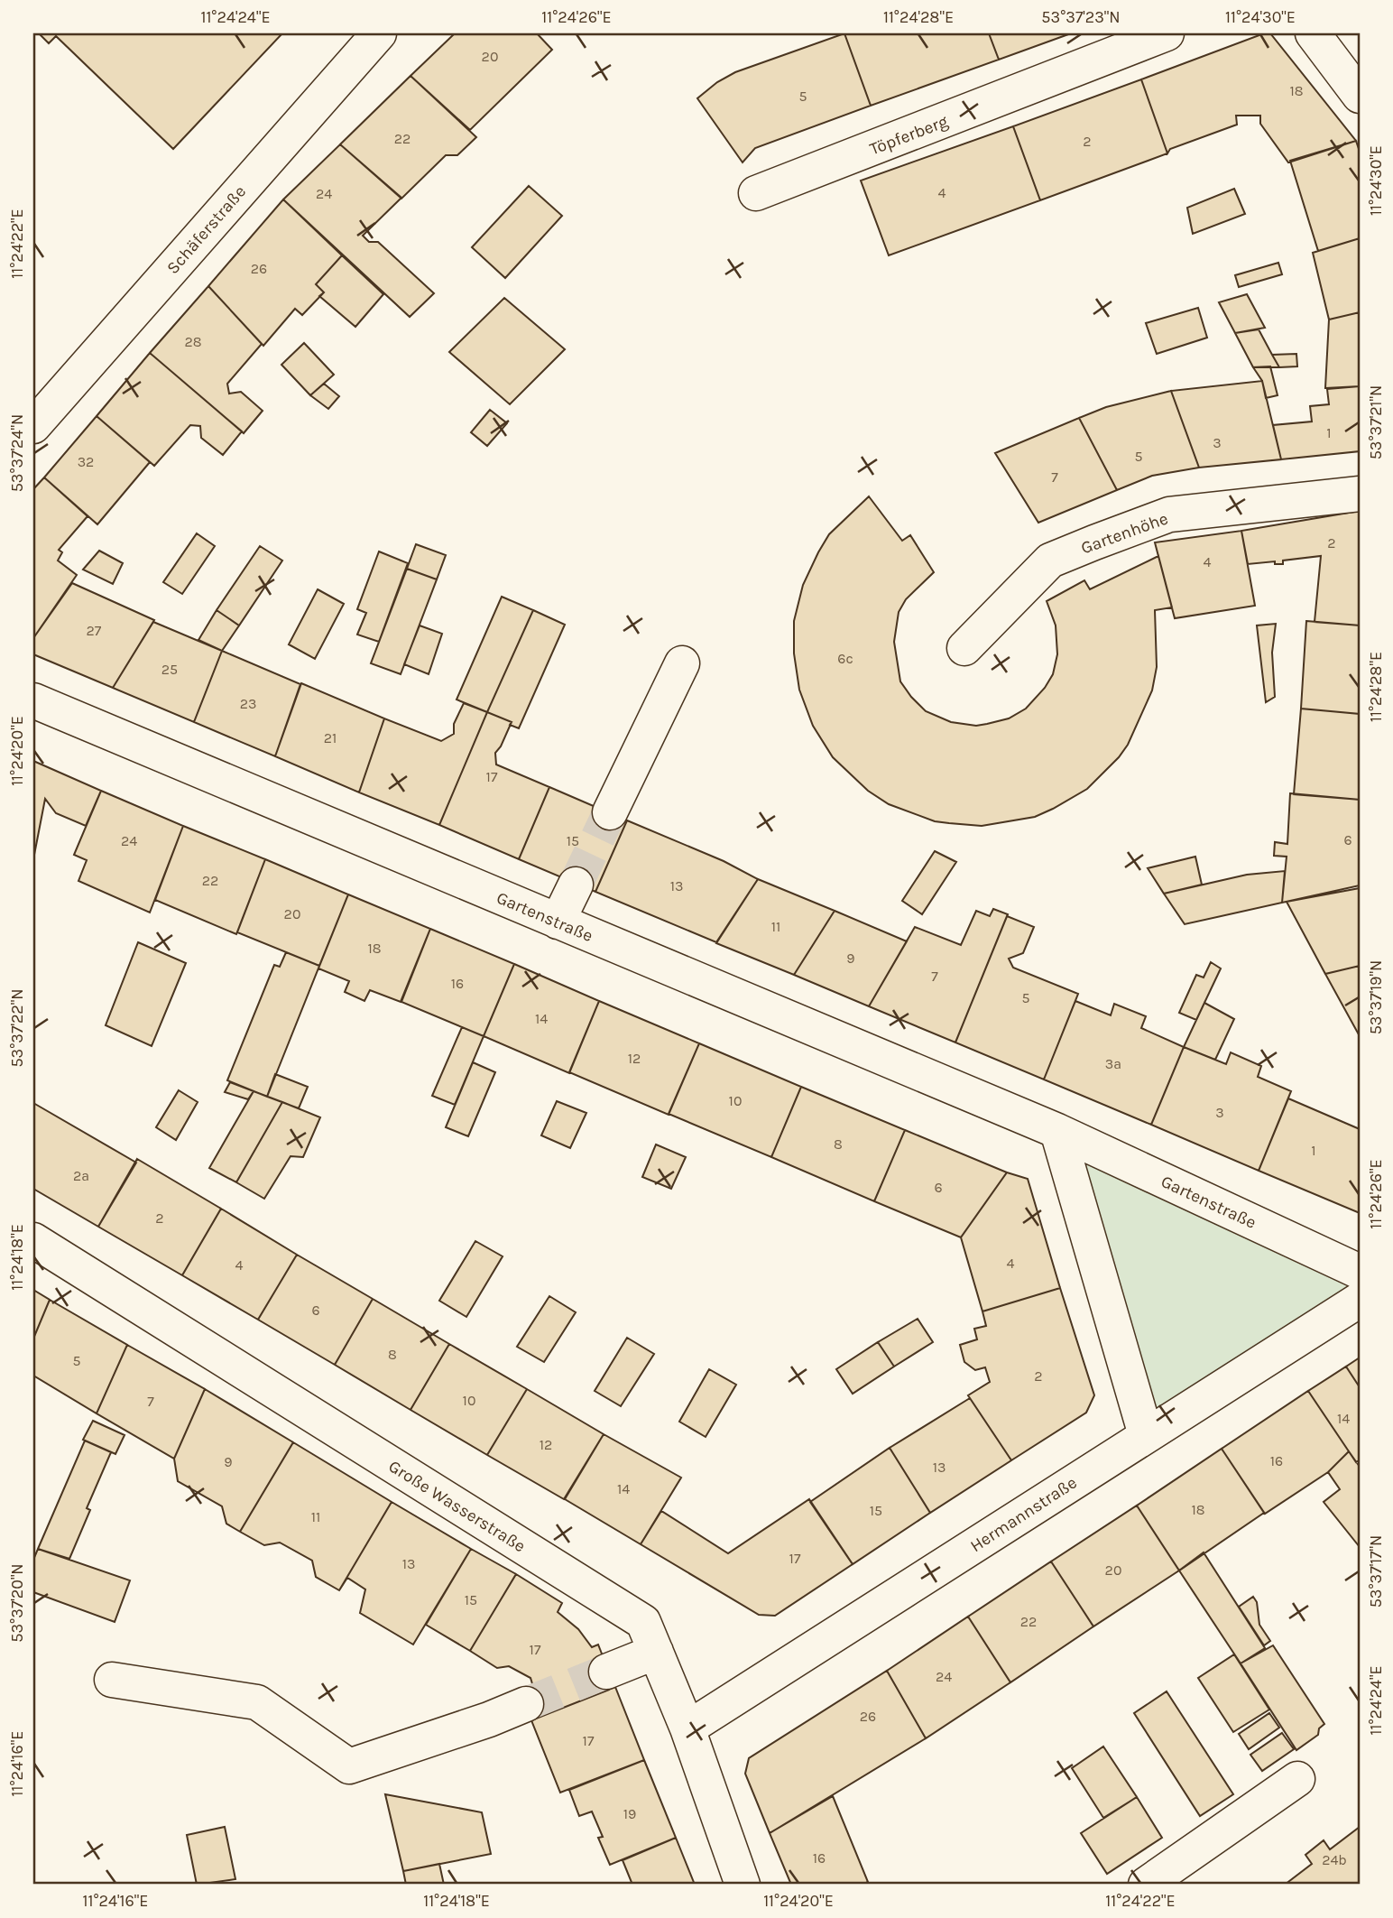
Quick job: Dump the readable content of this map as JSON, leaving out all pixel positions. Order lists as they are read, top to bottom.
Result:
{
  "streets": {
    "street": [
      "Töpferberg",
      "Schäferstraße",
      "Gartenhöhe",
      "Gartenstraße",
      "Große Wasserstraße",
      "Hermannstraße"
    ]
  },
  "crossings": [
    ["Große Wasserstraße", "Hermannstraße"]
  ],
  "house_numbers": [
    "20",
    "18",
    "5",
    "22",
    "2",
    "4",
    "24",
    "26",
    "28",
    "1",
    "3",
    "5",
    "32",
    "7",
    "2",
    "4",
    "27",
    "6c",
    "25",
    "23",
    "21",
    "17",
    "6",
    "24",
    "15",
    "22",
    "13",
    "20",
    "11",
    "18",
    "9",
    "7",
    "16",
    "5",
    "14",
    "12",
    "3a",
    "10",
    "3",
    "8",
    "1",
    "2a",
    "6",
    "2",
    "4",
    "4",
    "6",
    "8",
    "5",
    "2",
    "10",
    "7",
    "14",
    "12",
    "16",
    "9",
    "13",
    "14",
    "18",
    "15",
    "11",
    "17",
    "13",
    "20",
    "15",
    "22",
    "17",
    "24",
    "26",
    "17",
    "19",
    "16",
    "24b"
  ],
  "coordinates": [
    "11°24'24\"E",
    "11°24'26\"E",
    "11°24'28\"E",
    "53°37'23\"N",
    "11°24'30\"E",
    "11°24'22\"E",
    "53°37'21\"N",
    "53°37'24\"N",
    "11°24'20\"E",
    "53°37'19\"N",
    "53°37'22\"N",
    "11°24'18\"E",
    "53°37'17\"N",
    "53°37'20\"N",
    "11°24'16\"E"
  ]
}
